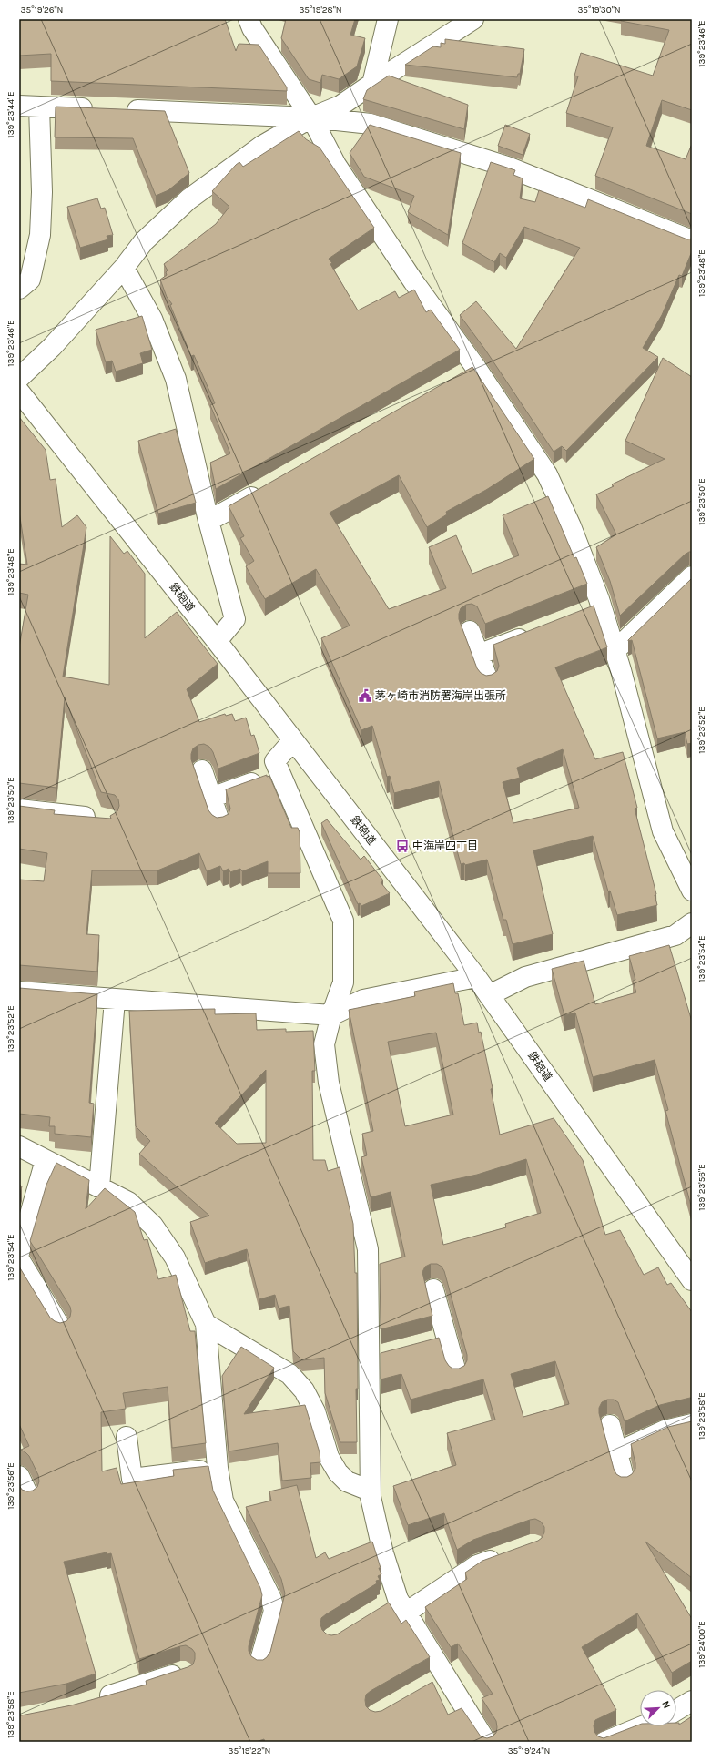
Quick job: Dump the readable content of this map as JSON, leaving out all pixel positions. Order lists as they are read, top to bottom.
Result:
{
  "streets": {
    "street": ["鉄砲道"]
  },
  "places": {
    "public building": ["茅ヶ崎市消防署海岸出張所"],
    "bus stop": ["中海岸四丁目"]
  },
  "north": "top right",
  "coordinates": [
    "35°19'26\"N",
    "35°19'28\"N",
    "35°19'30\"N",
    "139°23'46\"E",
    "139°23'44\"E",
    "139°23'48\"E",
    "139°23'50\"E",
    "139°23'52\"E",
    "139°23'54\"E",
    "139°23'56\"E",
    "139°23'58\"E",
    "139°24'00\"E",
    "35°19'22\"N",
    "35°19'24\"N"
  ]
}
